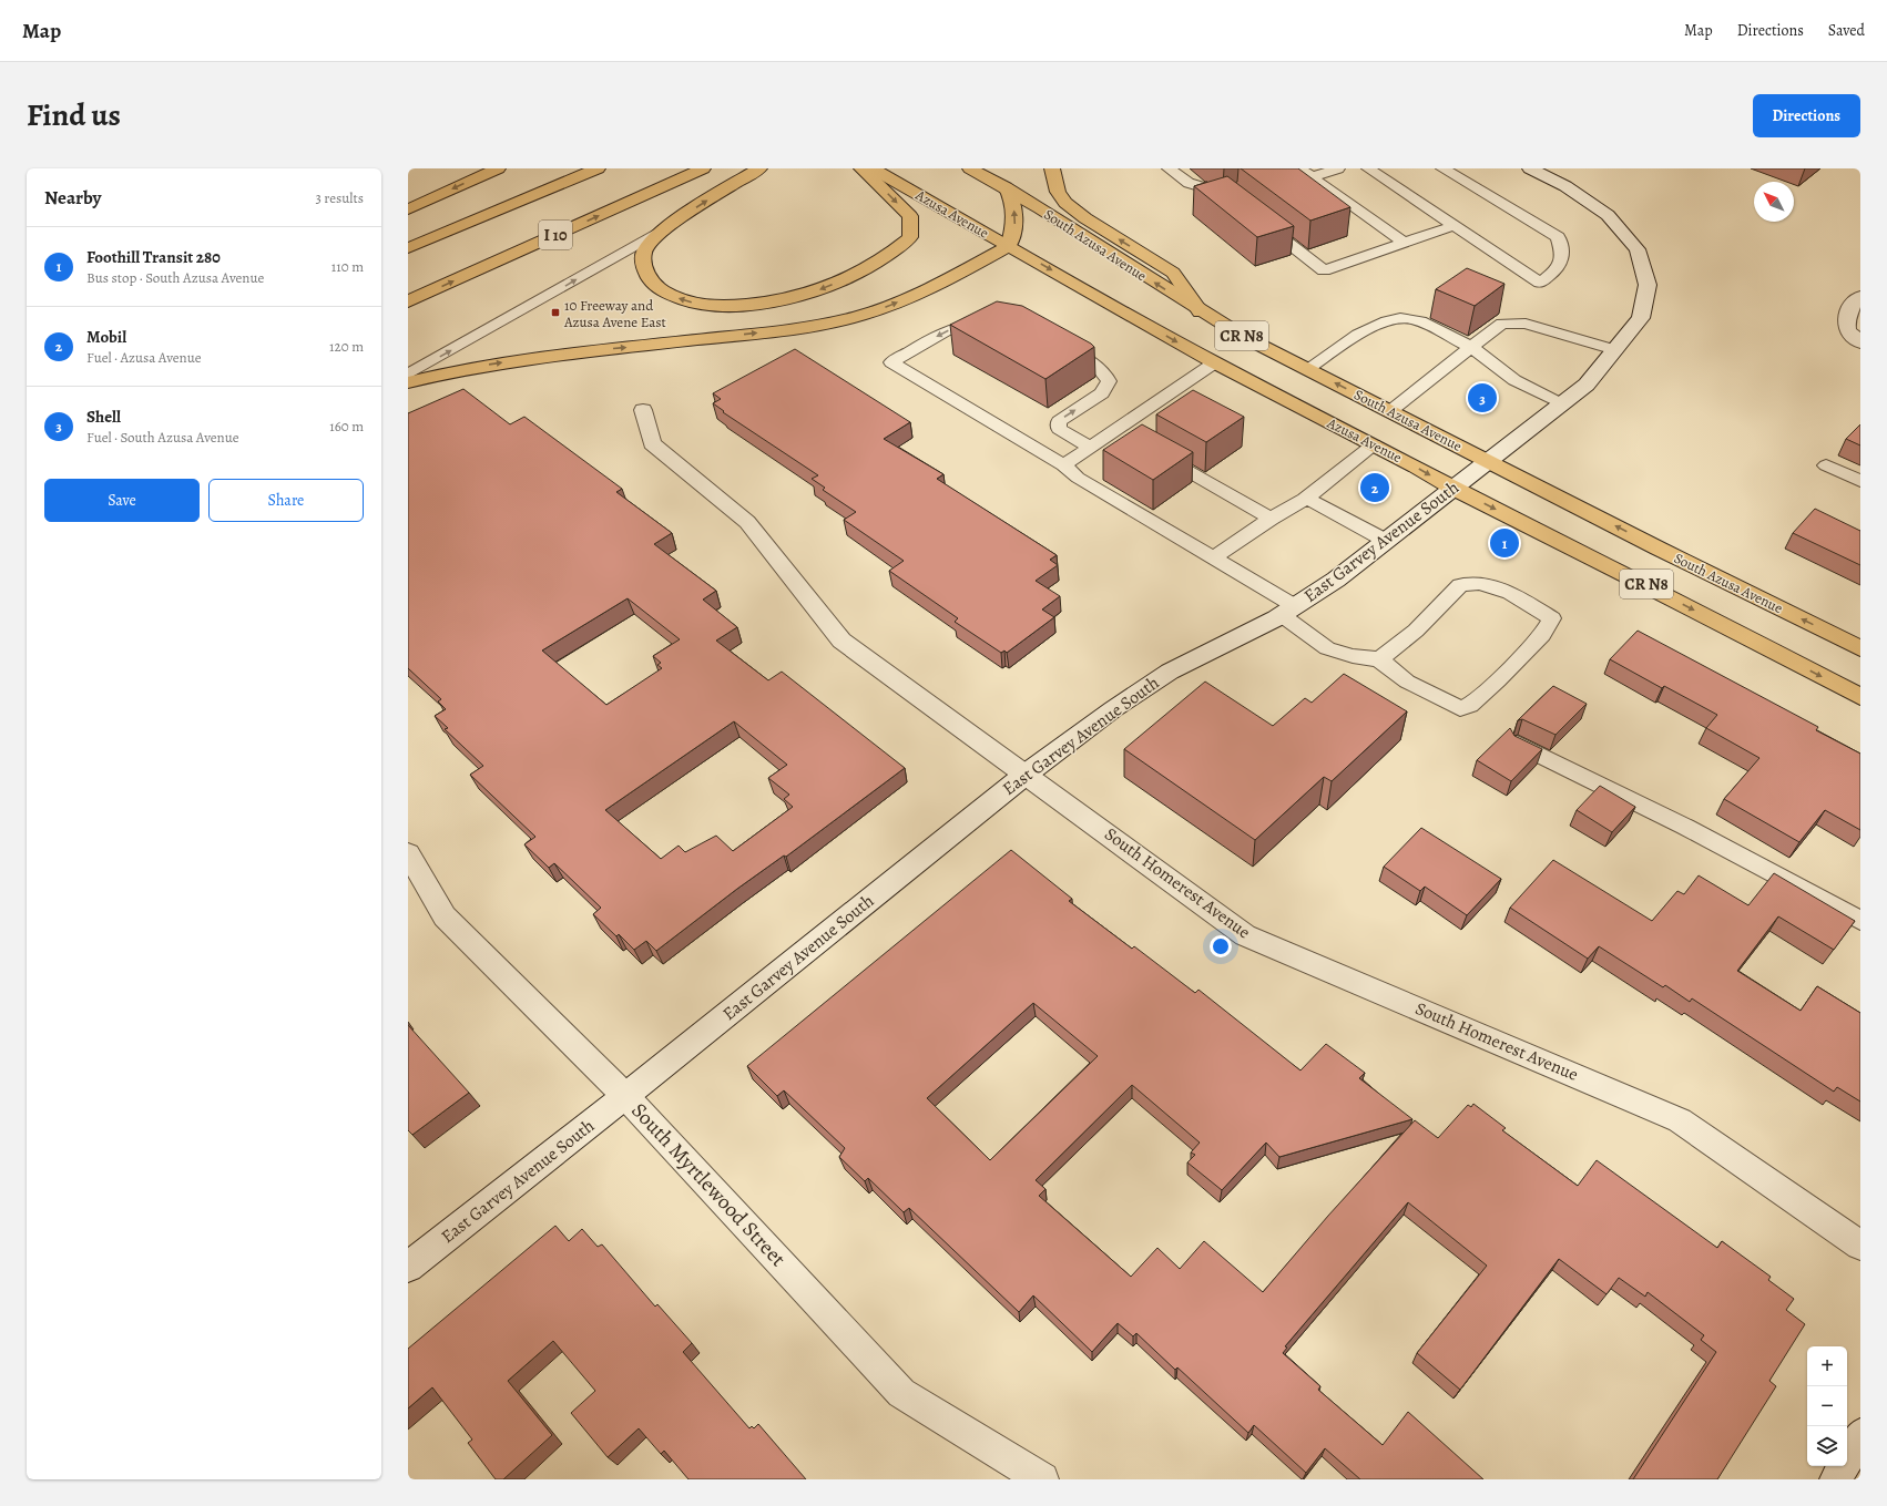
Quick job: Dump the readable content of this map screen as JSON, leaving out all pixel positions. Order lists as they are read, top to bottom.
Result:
{
  "streets": {
    "main road": [
      "Azusa Avenue",
      "I 10",
      "South Azusa Avenue",
      "CR N8"
    ],
    "street": ["East Garvey Avenue South", "South Homerest Avenue", "South Myrtlewood Street"]
  },
  "crossings": [
    ["Azusa Avenue", "CR N8"],
    ["Azusa Avenue", "East Garvey Avenue South"],
    ["South Azusa Avenue", "East Garvey Avenue South"],
    ["CR N8", "East Garvey Avenue South"],
    ["East Garvey Avenue South", "South Homerest Avenue"],
    ["East Garvey Avenue South", "South Myrtlewood Street"]
  ],
  "places": {
    "transit": ["10 Freeway and Azusa Avene East"]
  },
  "north": "top left",
  "page": {
    "header": "Map",
    "nav": ["Map", "Directions", "Saved"],
    "title": "Find us",
    "buttons": [
      "Directions",
      ["Save", "Share"]
    ],
    "heading": ["Nearby", "3 results"],
    "list": [
      {
        "mark": "1",
        "name": "Foothill Transit 280",
        "note": "Bus stop · South Azusa Avenue",
        "value": "110 m"
      },
      {
        "mark": "2",
        "name": "Mobil",
        "note": "Fuel · Azusa Avenue",
        "value": "120 m"
      },
      {
        "mark": "3",
        "name": "Shell",
        "note": "Fuel · South Azusa Avenue",
        "value": "160 m"
      }
    ],
    "pins": ["3", "2", "1"],
    "map_buttons": ["+", "−"]
  }
}
